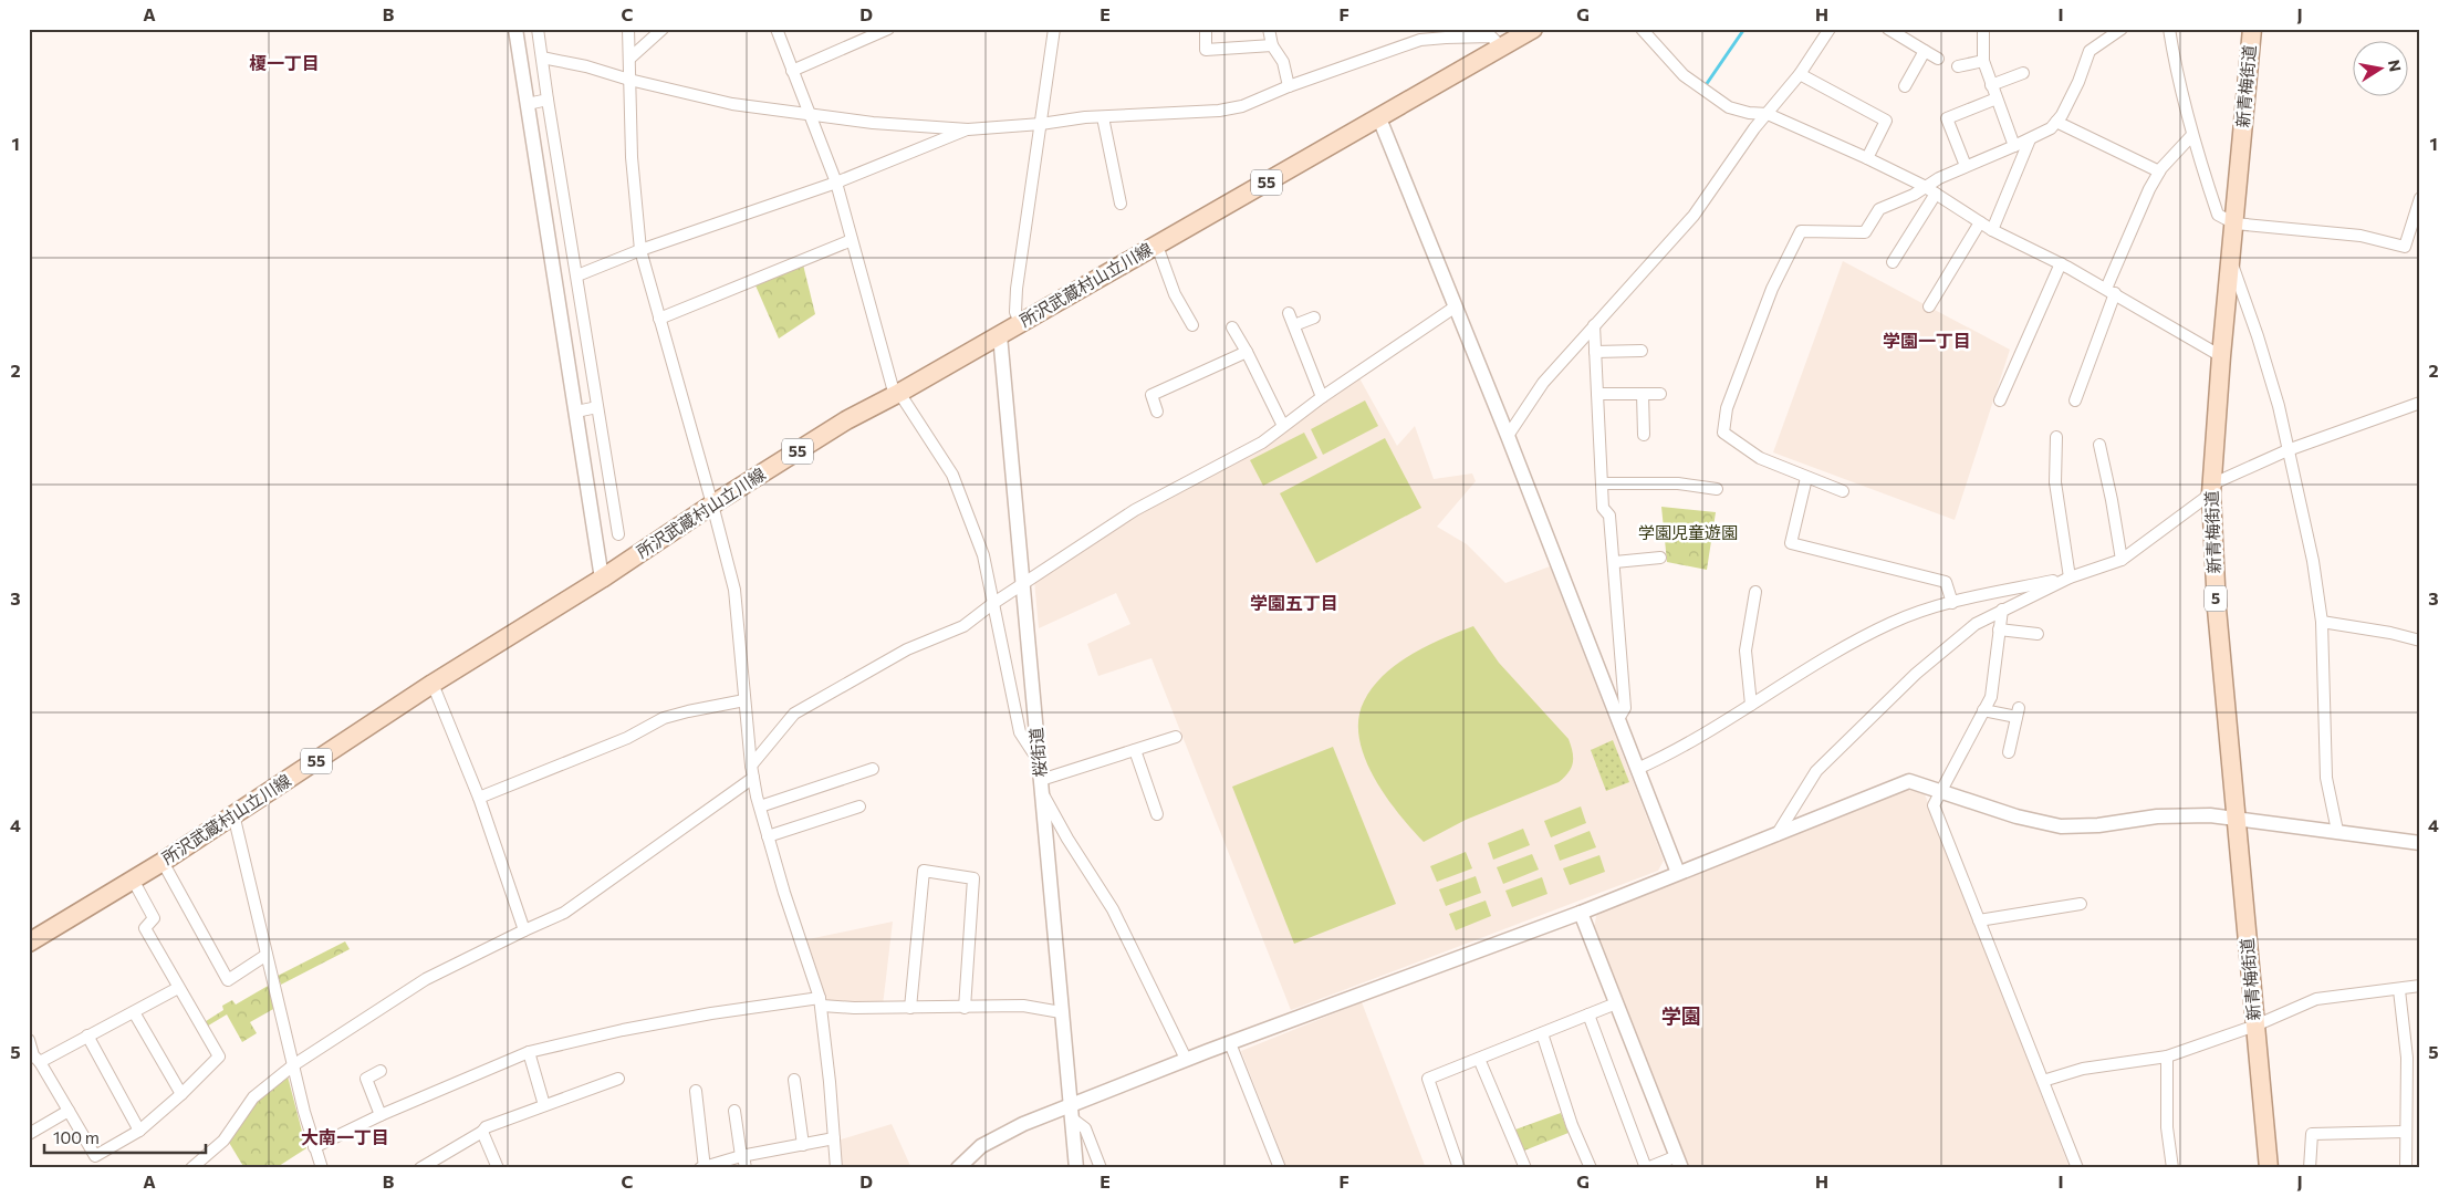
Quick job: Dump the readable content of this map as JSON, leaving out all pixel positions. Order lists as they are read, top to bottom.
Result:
{
  "streets": {
    "main road": [
      "新青梅街道",
      "55",
      "所沢武蔵村山立川線",
      "5"
    ],
    "street": ["桜街道"]
  },
  "crossings": [
    ["所沢武蔵村山立川線", "桜街道"]
  ],
  "districts": [
    "榎一丁目",
    "学園一丁目",
    "学園五丁目",
    "学園",
    "大南一丁目"
  ],
  "parks": ["学園児童遊園"],
  "scale_bar": "100 m",
  "north": "right",
  "grid": {
    "columns": [
      "A",
      "B",
      "C",
      "D",
      "E",
      "F",
      "G",
      "H",
      "I",
      "J"
    ],
    "rows": [
      "1",
      "2",
      "3",
      "4",
      "5"
    ]
  }
}
